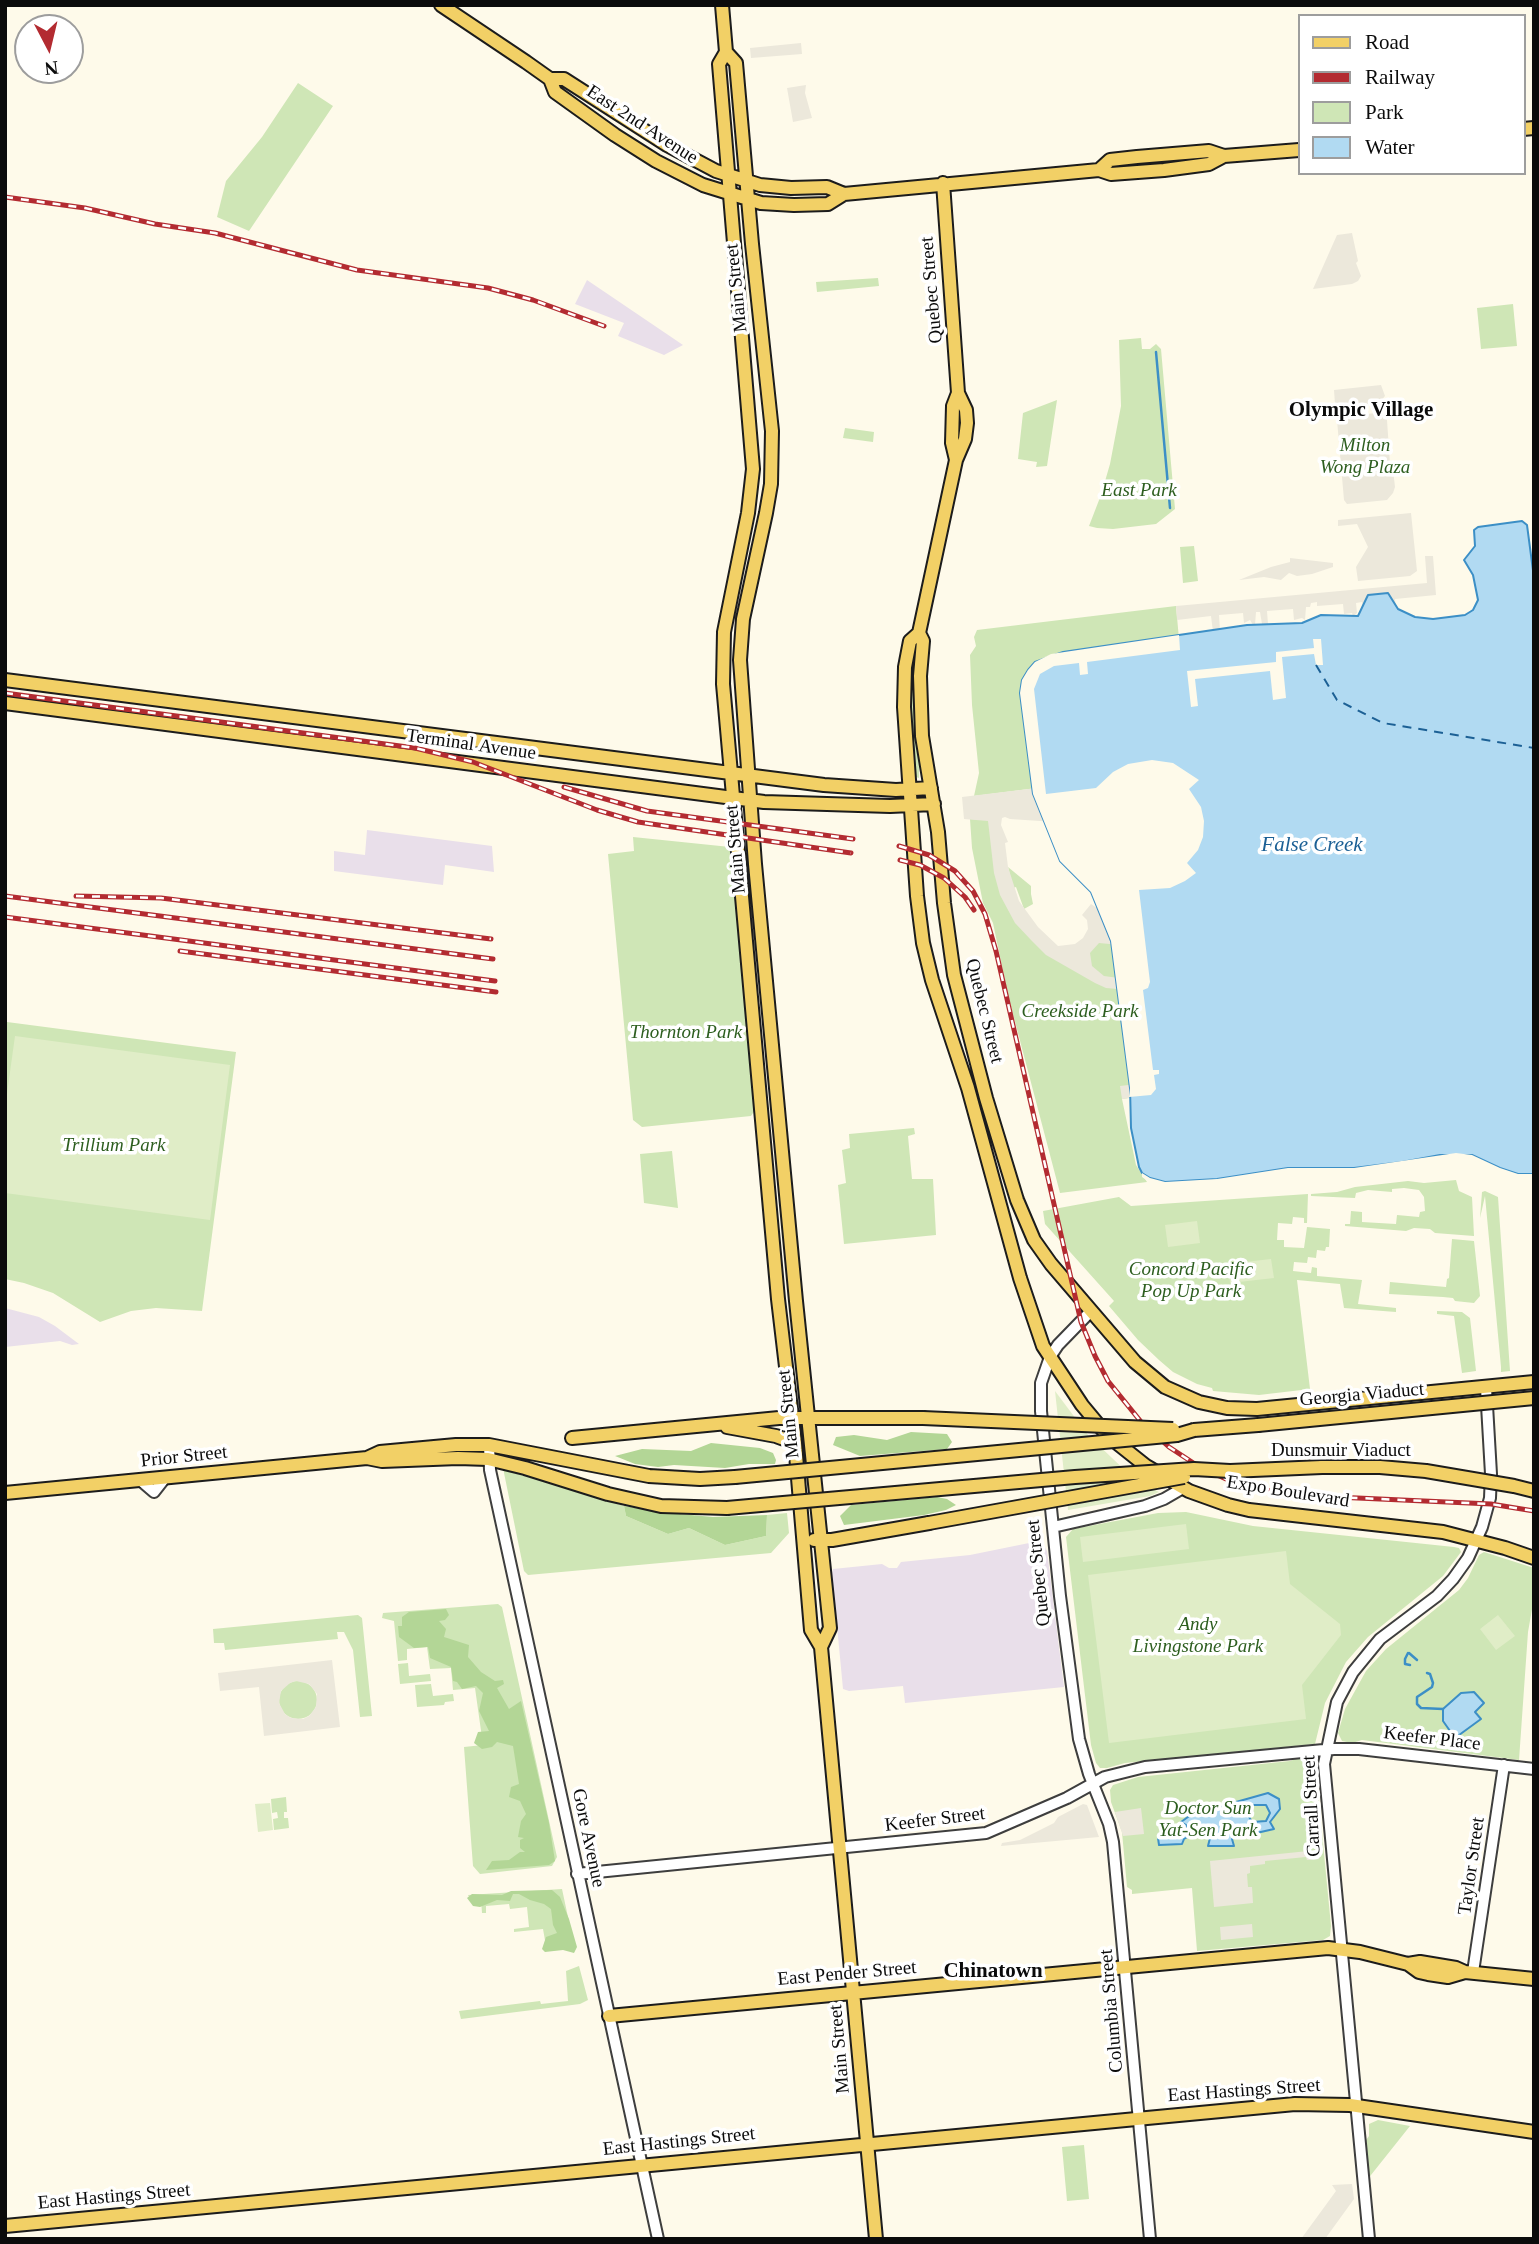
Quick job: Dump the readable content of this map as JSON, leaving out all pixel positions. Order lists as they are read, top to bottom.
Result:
{
  "streets": {
    "main road": [
      "East 2nd Avenue",
      "Main Street",
      "Quebec Street",
      "Terminal Avenue",
      "Georgia Viaduct",
      "Dunsmuir Viaduct",
      "Prior Street",
      "Expo Boulevard",
      "East Pender Street",
      "East Hastings Street"
    ],
    "street": [
      "Keefer Place",
      "Carrall Street",
      "Keefer Street",
      "Gore Avenue",
      "Taylor Street",
      "Columbia Street"
    ]
  },
  "crossings": [
    ["East 2nd Avenue", "Main Street"],
    ["East 2nd Avenue", "Quebec Street"],
    ["Main Street", "Terminal Avenue"],
    ["Main Street", "Keefer Street"],
    ["Main Street", "East Pender Street"],
    ["Main Street", "East Hastings Street"],
    ["Quebec Street", "Terminal Avenue"],
    ["Quebec Street", "Expo Boulevard"],
    ["Quebec Street", "Keefer Street"],
    ["Quebec Street", "Columbia Street"],
    ["Georgia Viaduct", "Prior Street"],
    ["Dunsmuir Viaduct", "Prior Street"],
    ["Prior Street", "Gore Avenue"],
    ["Expo Boulevard", "Carrall Street"],
    ["Keefer Place", "Carrall Street"],
    ["Keefer Place", "Keefer Street"],
    ["Keefer Place", "Taylor Street"],
    ["Carrall Street", "Keefer Street"],
    ["Carrall Street", "East Pender Street"],
    ["Carrall Street", "East Hastings Street"],
    ["Keefer Street", "Gore Avenue"],
    ["Keefer Street", "Columbia Street"],
    ["Gore Avenue", "East Pender Street"],
    ["Gore Avenue", "East Hastings Street"],
    ["Taylor Street", "East Pender Street"],
    ["East Pender Street", "Columbia Street"],
    ["Columbia Street", "East Hastings Street"]
  ],
  "districts": ["Olympic Village", "Chinatown"],
  "water": ["False Creek"],
  "parks": [
    "Milton Wong Plaza",
    "East Park",
    "Creekside Park",
    "Thornton Park",
    "Trillium Park",
    "Concord Pacific Pop Up Park",
    "Andy Livingstone Park",
    "Doctor Sun Yat-Sen Park"
  ],
  "legend": [
    "Road",
    "Railway",
    "Park",
    "Water"
  ],
  "north": "bottom"
}
